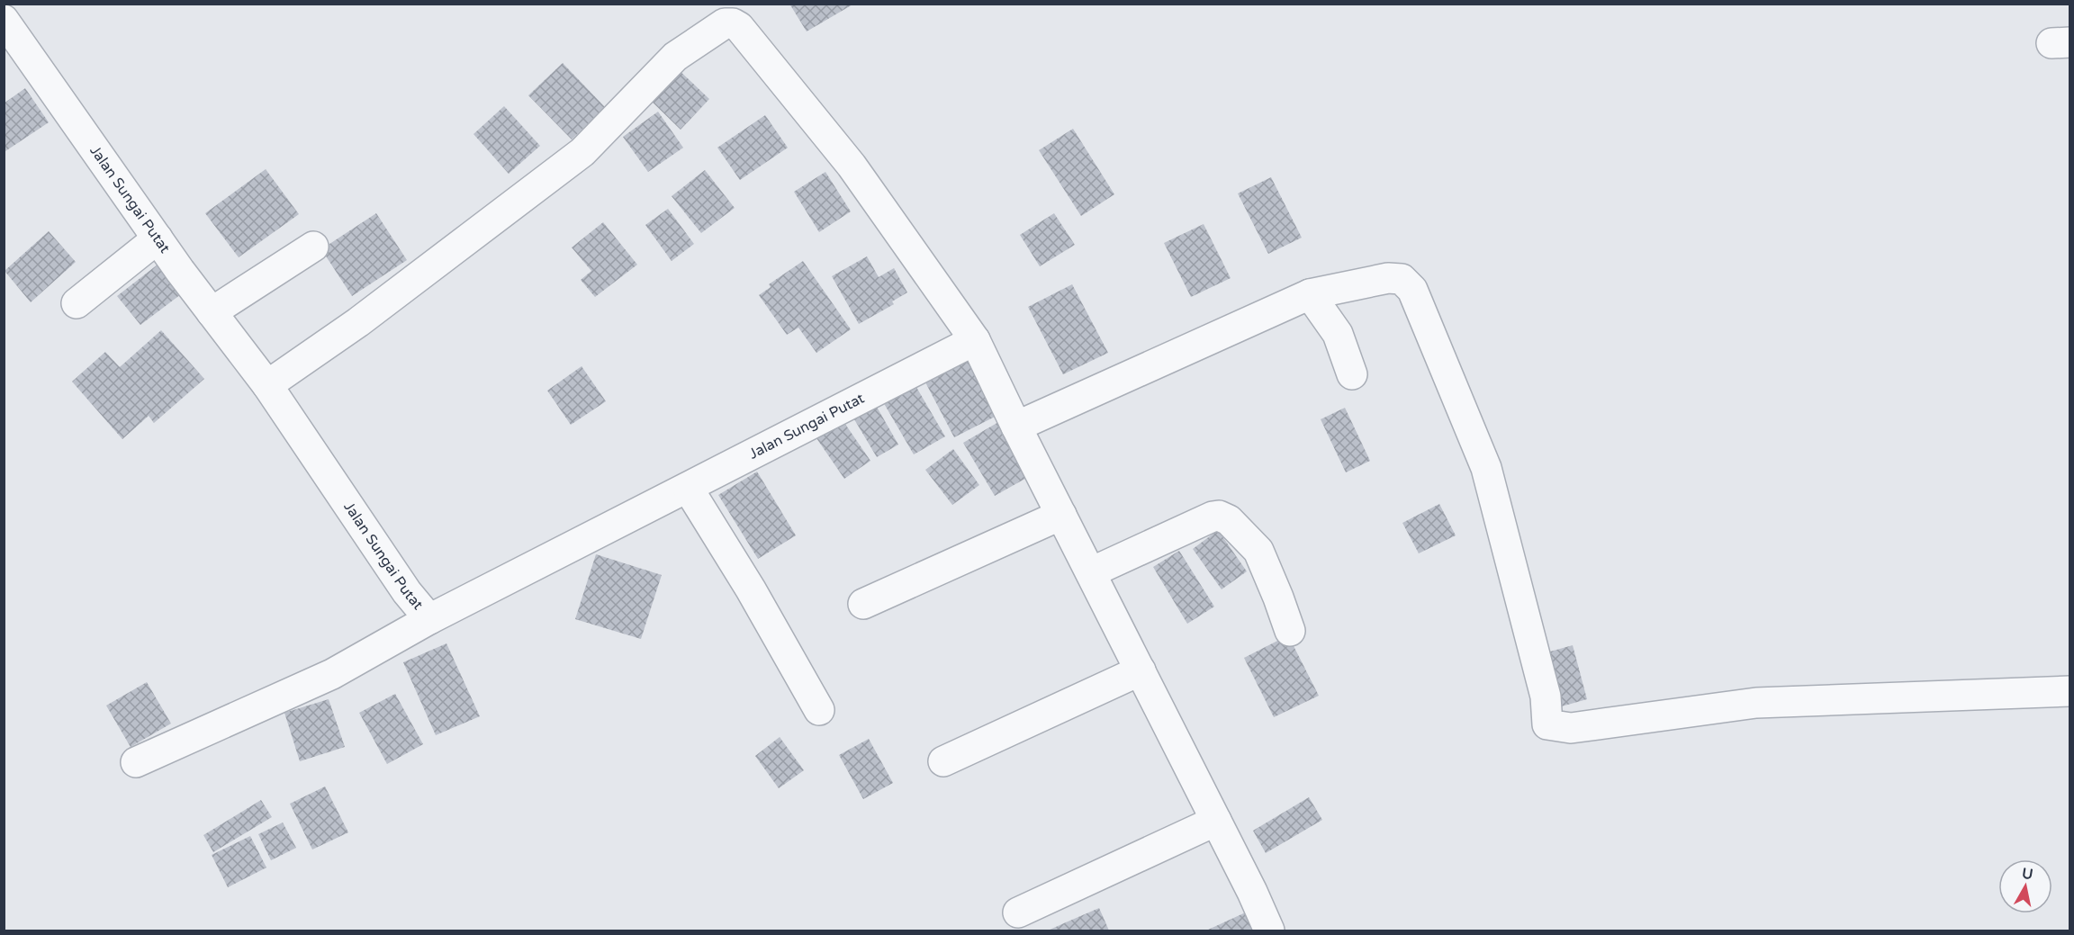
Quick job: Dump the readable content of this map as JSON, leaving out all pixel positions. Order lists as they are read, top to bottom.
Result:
{
  "streets": {
    "street": ["Jalan Sungai Putat"]
  },
  "north": "top"
}
